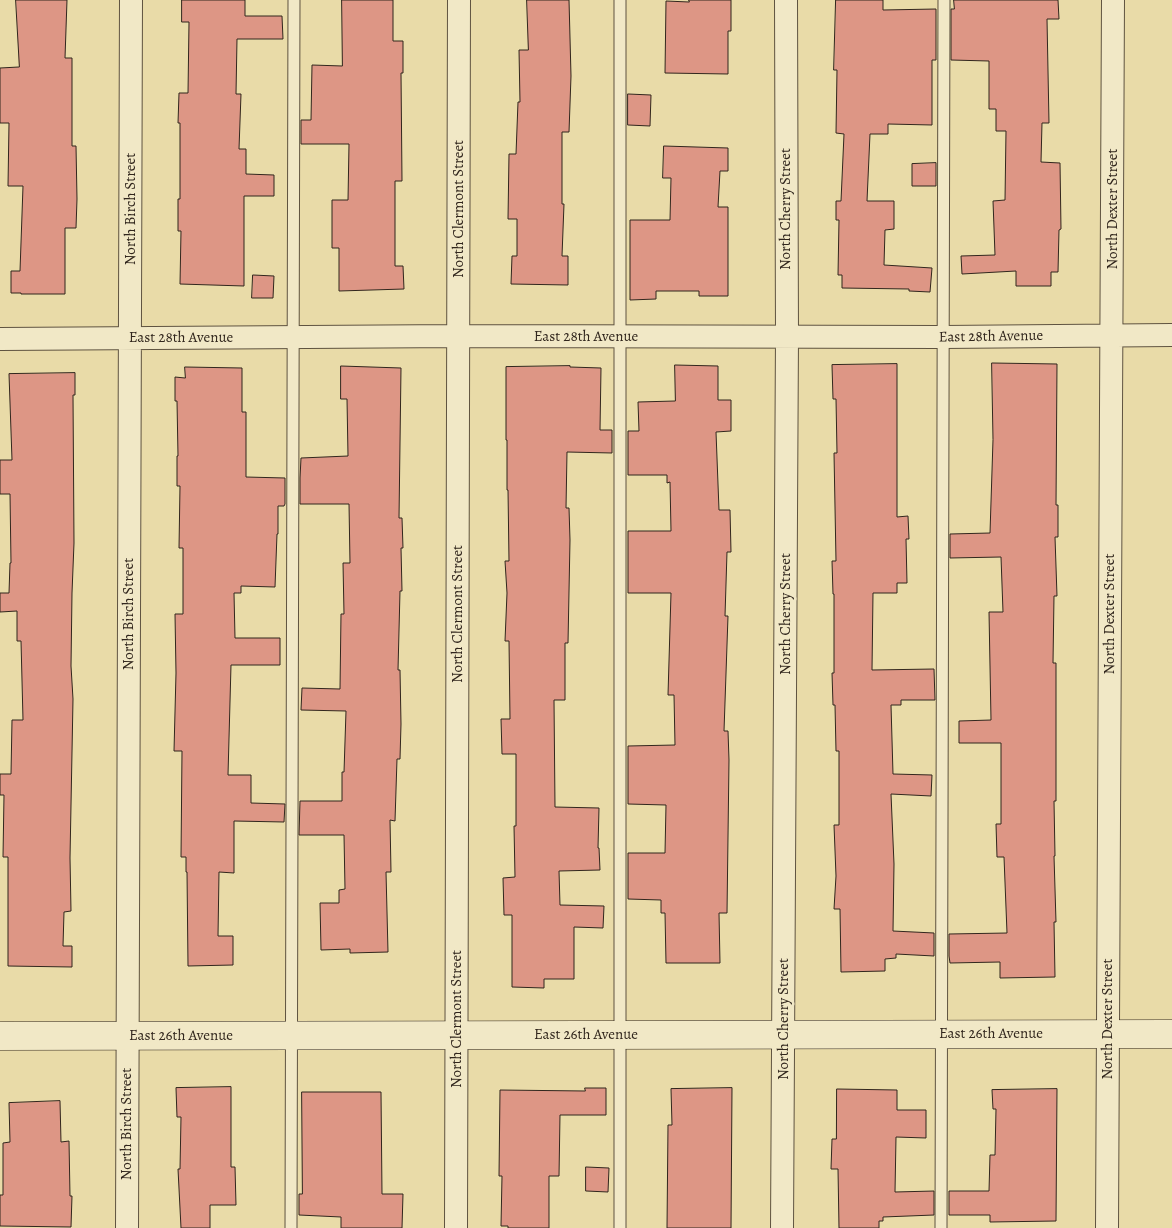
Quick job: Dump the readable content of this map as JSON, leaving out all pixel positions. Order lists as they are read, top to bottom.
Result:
{
  "streets": {
    "street": [
      "North Birch Street",
      "North Clermont Street",
      "North Cherry Street",
      "North Dexter Street",
      "East 28th Avenue",
      "East 26th Avenue"
    ]
  },
  "crossings": [
    ["North Birch Street", "East 28th Avenue"],
    ["North Birch Street", "East 26th Avenue"],
    ["North Clermont Street", "East 28th Avenue"],
    ["North Clermont Street", "East 26th Avenue"],
    ["North Cherry Street", "East 28th Avenue"],
    ["North Cherry Street", "East 26th Avenue"],
    ["North Dexter Street", "East 28th Avenue"],
    ["North Dexter Street", "East 26th Avenue"]
  ]
}
